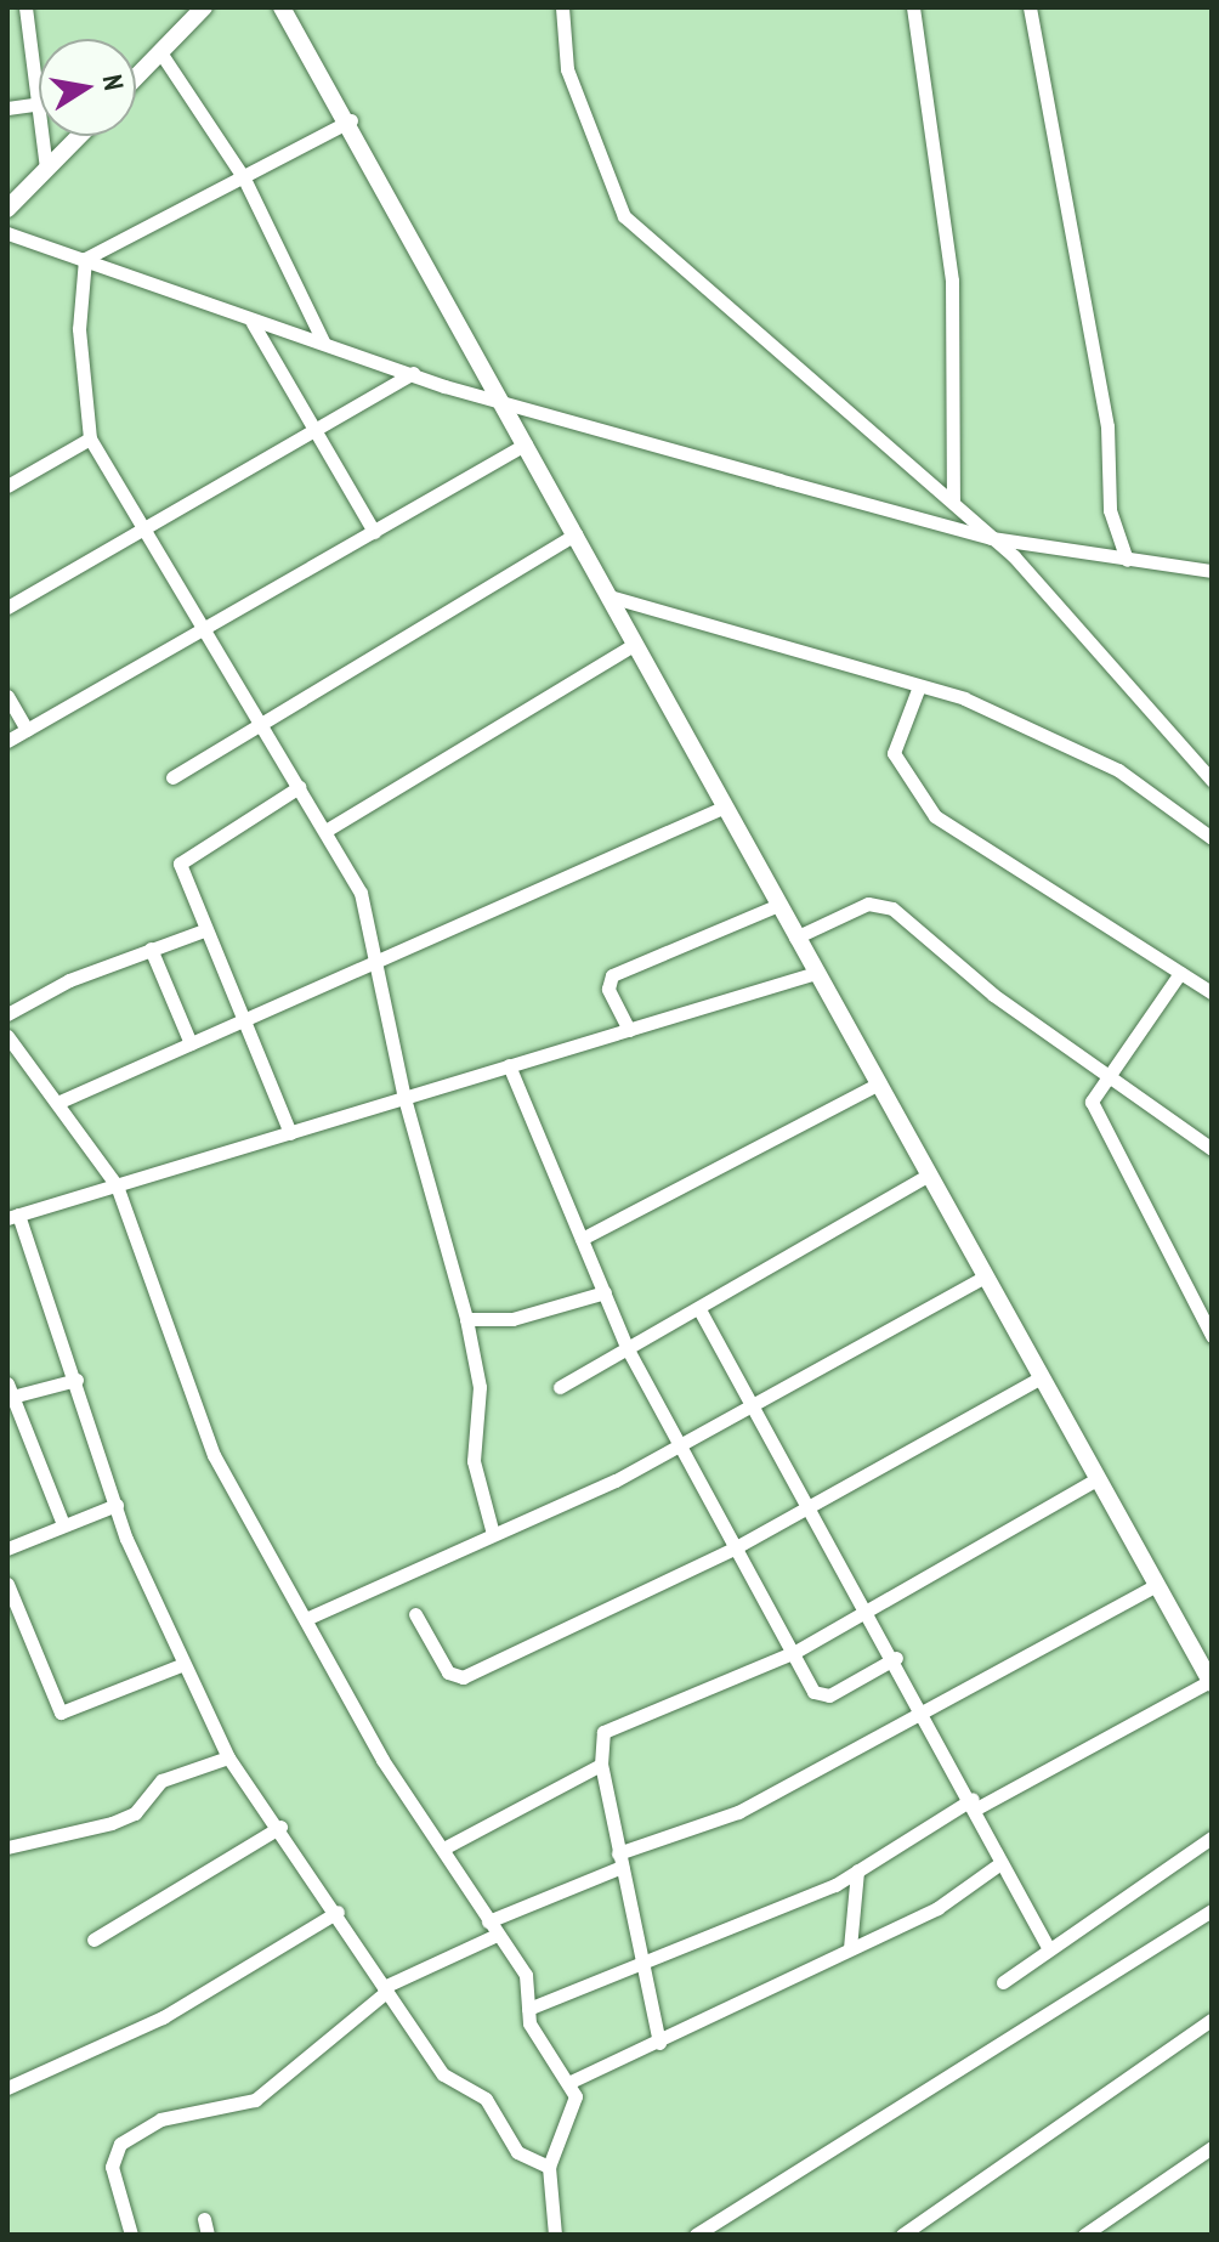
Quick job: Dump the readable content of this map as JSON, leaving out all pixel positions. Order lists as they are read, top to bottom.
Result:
{
  "north": "right"
}
